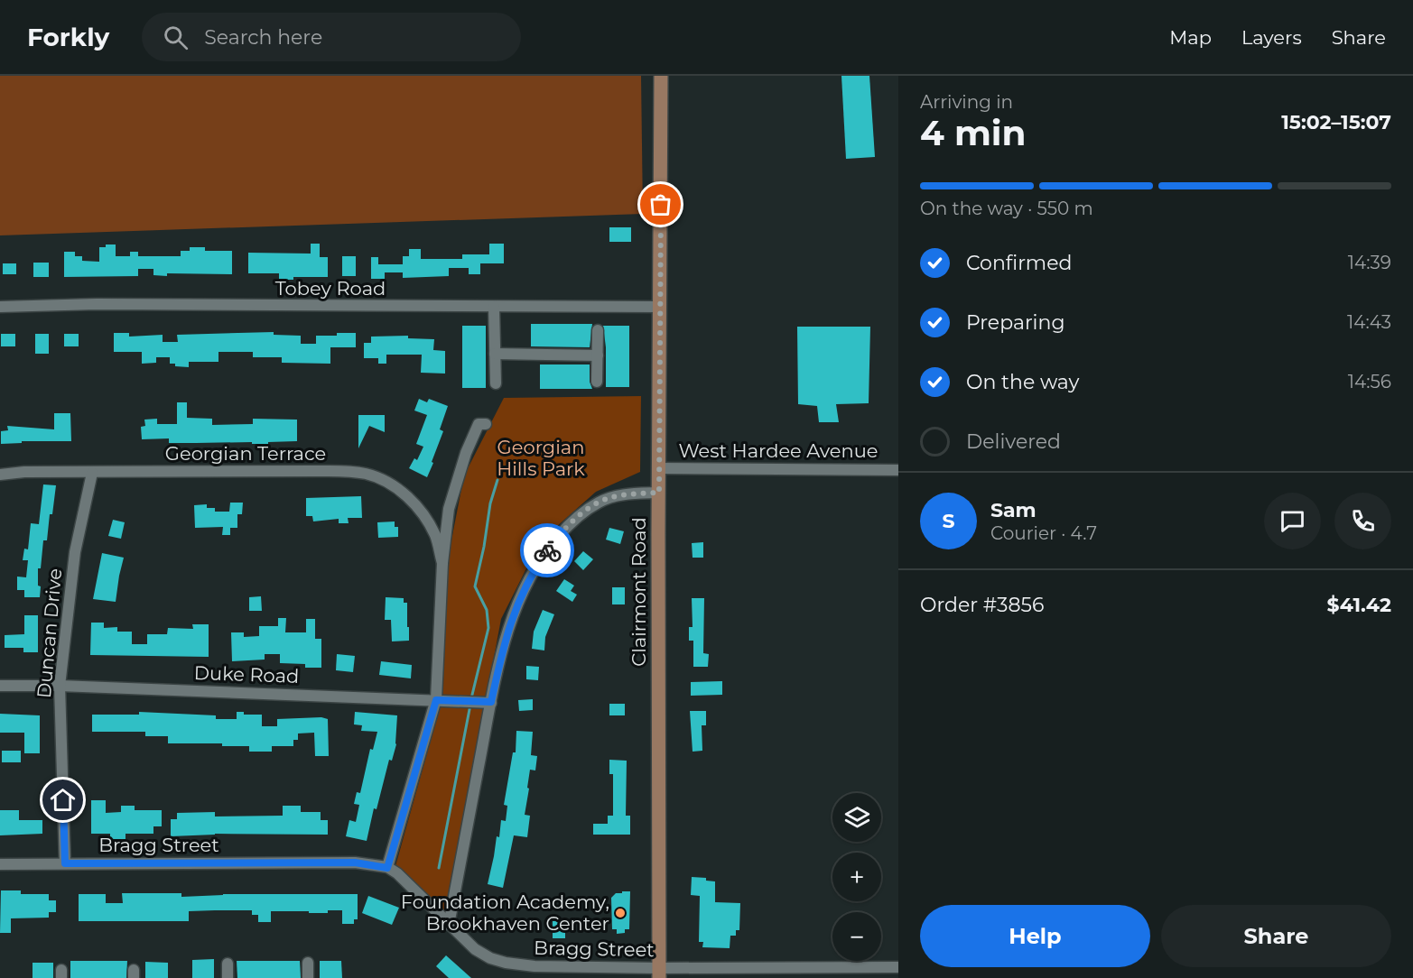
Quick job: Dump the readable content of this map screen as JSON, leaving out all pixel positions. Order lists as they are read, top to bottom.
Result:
{
  "streets": {
    "main road": ["Clairmont Road"],
    "street": [
      "Tobey Road",
      "West Hardee Avenue",
      "Georgian Terrace",
      "Duncan Drive",
      "Duke Road",
      "Bragg Street"
    ]
  },
  "crossings": [
    ["Tobey Road", "Clairmont Road"],
    ["West Hardee Avenue", "Clairmont Road"],
    ["Georgian Terrace", "Duncan Drive"],
    ["Clairmont Road", "Bragg Street"],
    ["Duncan Drive", "Duke Road"],
    ["Duncan Drive", "Bragg Street"]
  ],
  "parks": ["Georgian Hills Park"],
  "places": ["Foundation Academy, Brookhaven Center"],
  "page": {
    "header": "Forkly",
    "search": "Search here",
    "nav": ["Map", "Layers", "Share"],
    "heading": ["4 min", "Arriving in", "15:02–15:07"],
    "panel": [
      "Sam",
      "Courier · 4.7",
      "Order #3856",
      "$41.42"
    ],
    "bar": "On the way · 550 m",
    "list": [
      ["Confirmed", "14:39"],
      ["Preparing", "14:43"],
      ["On the way", "14:56"],
      "Delivered"
    ],
    "round": "S",
    "map_buttons": ["+", "−"],
    "buttons": ["Help", "Share"]
  }
}
